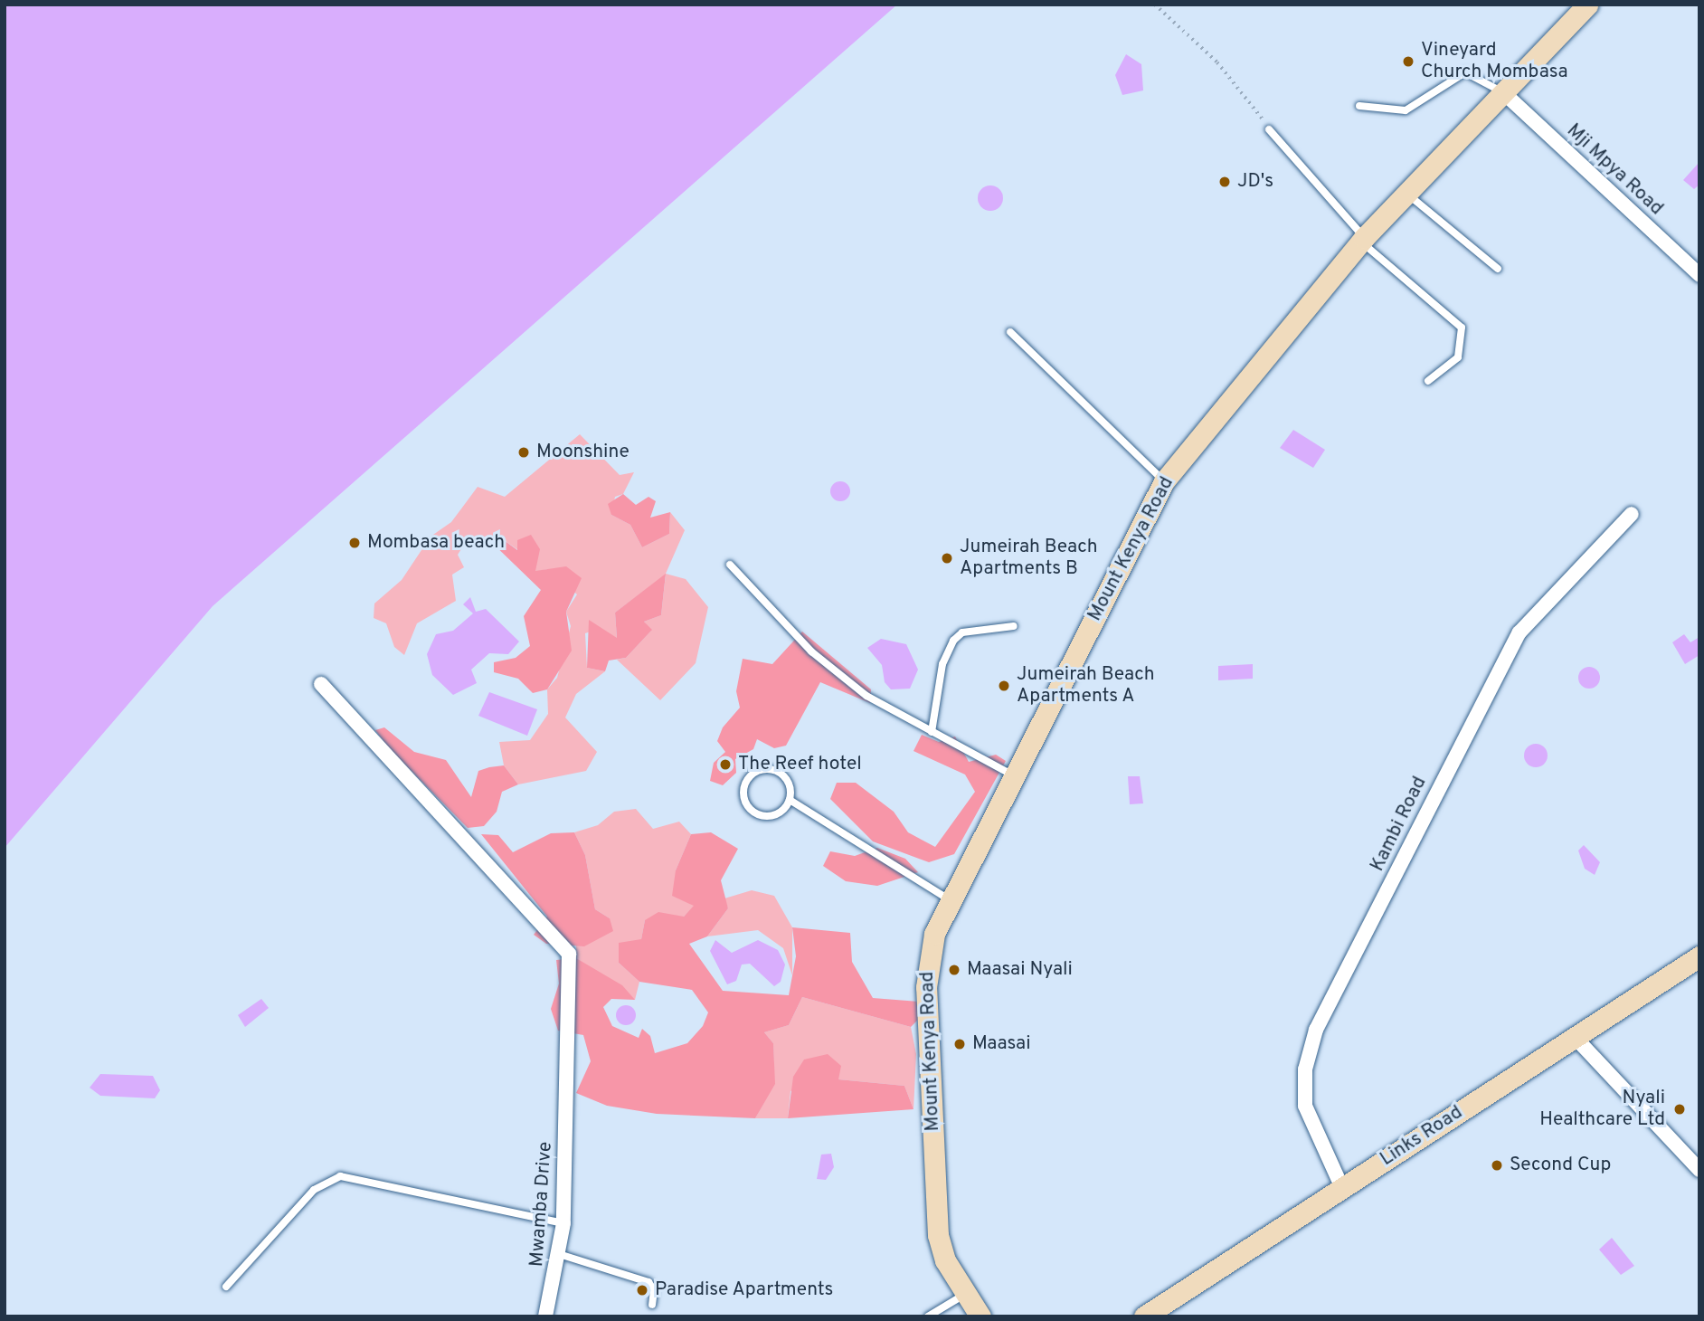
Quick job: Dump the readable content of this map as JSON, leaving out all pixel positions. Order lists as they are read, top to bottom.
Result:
{
  "streets": {
    "main road": ["Mount Kenya Road", "Links Road"],
    "street": ["Mji Mpya Road", "Kambi Road", "Mwamba Drive"]
  },
  "crossings": [
    ["Mji Mpya Road", "Mount Kenya Road"],
    ["Kambi Road", "Links Road"]
  ],
  "places": [
    "Vineyard Church Mombasa",
    "JD's",
    "Moonshine",
    "Mombasa beach",
    "Jumeirah Beach Apartments B",
    "Jumeirah Beach Apartments A",
    "The Reef hotel",
    "Maasai Nyali",
    "Maasai",
    "Nyali Healthcare Ltd",
    "Second Cup",
    "Paradise Apartments"
  ]
}
